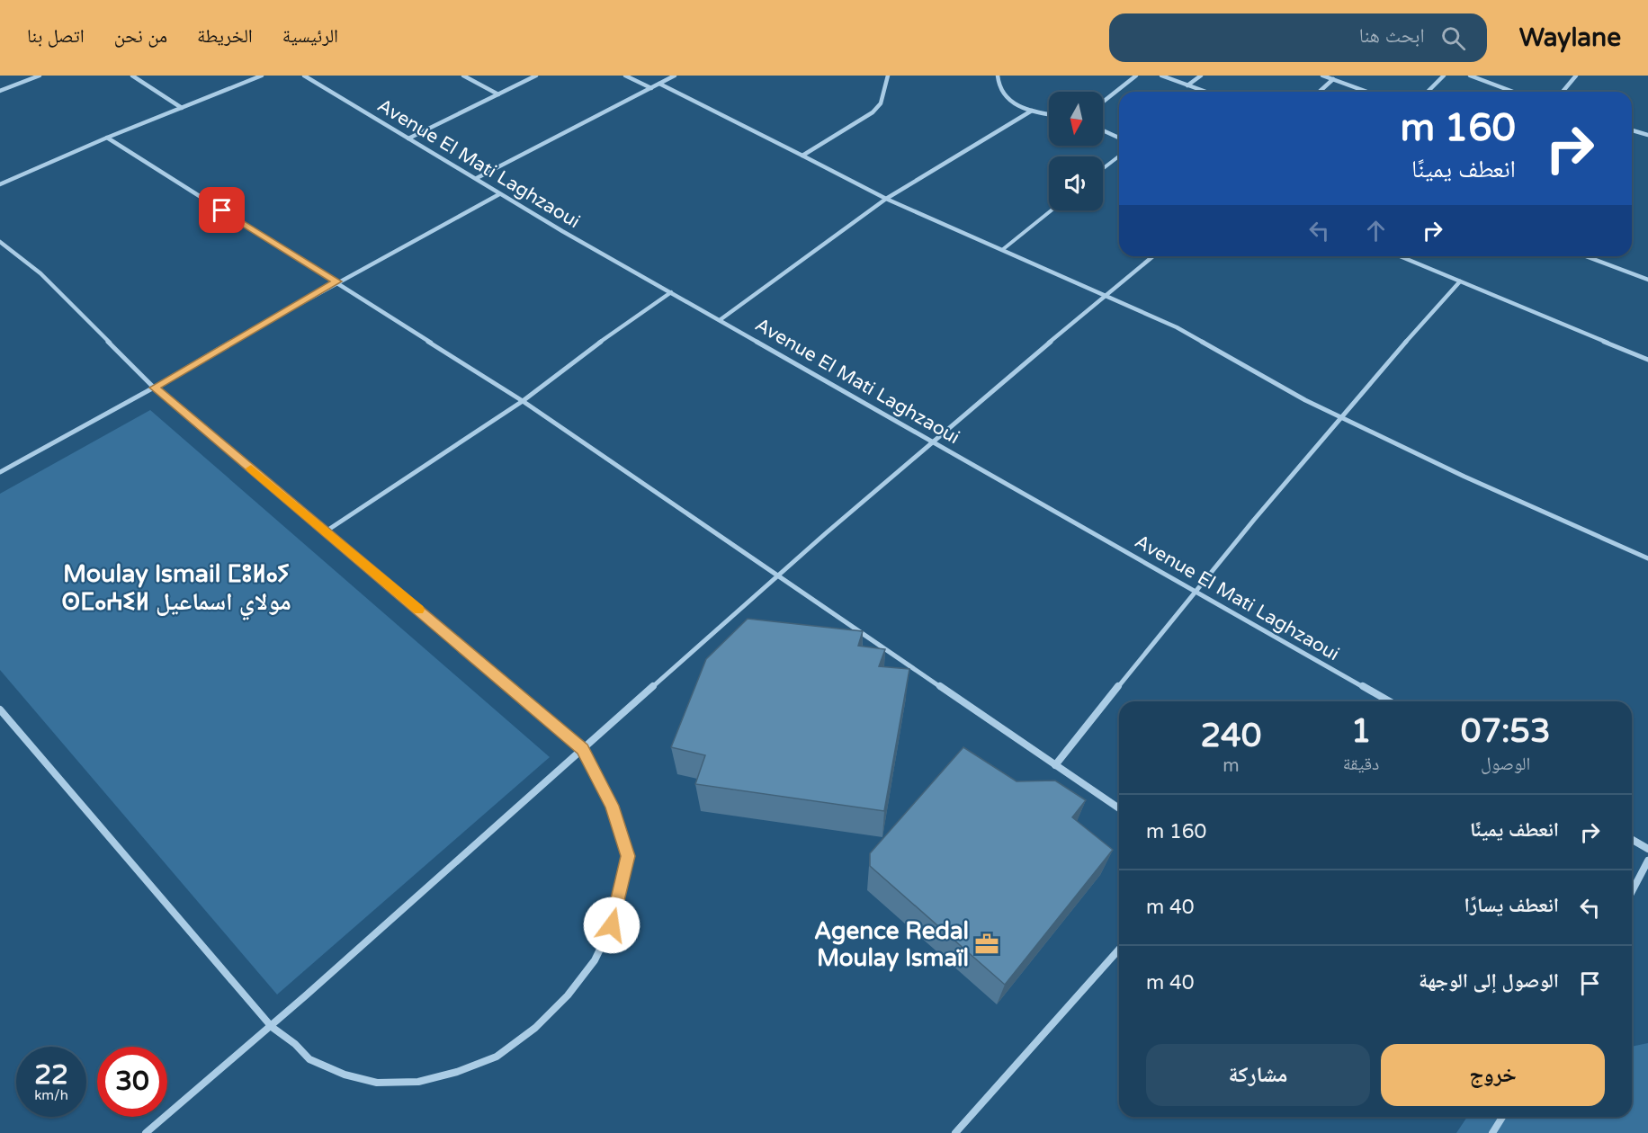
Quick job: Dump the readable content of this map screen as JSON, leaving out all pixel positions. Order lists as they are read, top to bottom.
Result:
{
  "streets": {
    "street": ["Avenue El Mati Laghzaoui"]
  },
  "districts": ["Moulay Ismail ⵎⵓⵍⴰⵢ ⵙⵎⴰⵄⵉⵍ مولاي اسماعيل"],
  "places": {
    "office": ["Agence Redal Moulay Ismaïl"]
  },
  "north": "bottom",
  "page": {
    "header": "Waylane",
    "search": "ابحث هنا",
    "nav": [
      "الرئيسية",
      "الخريطة",
      "من نحن",
      "اتصل بنا"
    ],
    "turn": ["160 m", "انعطف يمينًا"],
    "eta": [
      "07:53",
      "الوصول",
      "1",
      "دقيقة",
      "240",
      "m"
    ],
    "list": [
      {
        "name": "انعطف يمينًا",
        "value": "160 m"
      },
      {
        "name": "انعطف يسارًا",
        "value": "40 m"
      },
      {
        "name": "الوصول إلى الوجهة",
        "value": "40 m"
      }
    ],
    "buttons": ["خروج", "مشاركة"],
    "speed": "22 km/h",
    "limit": "30"
  }
}
